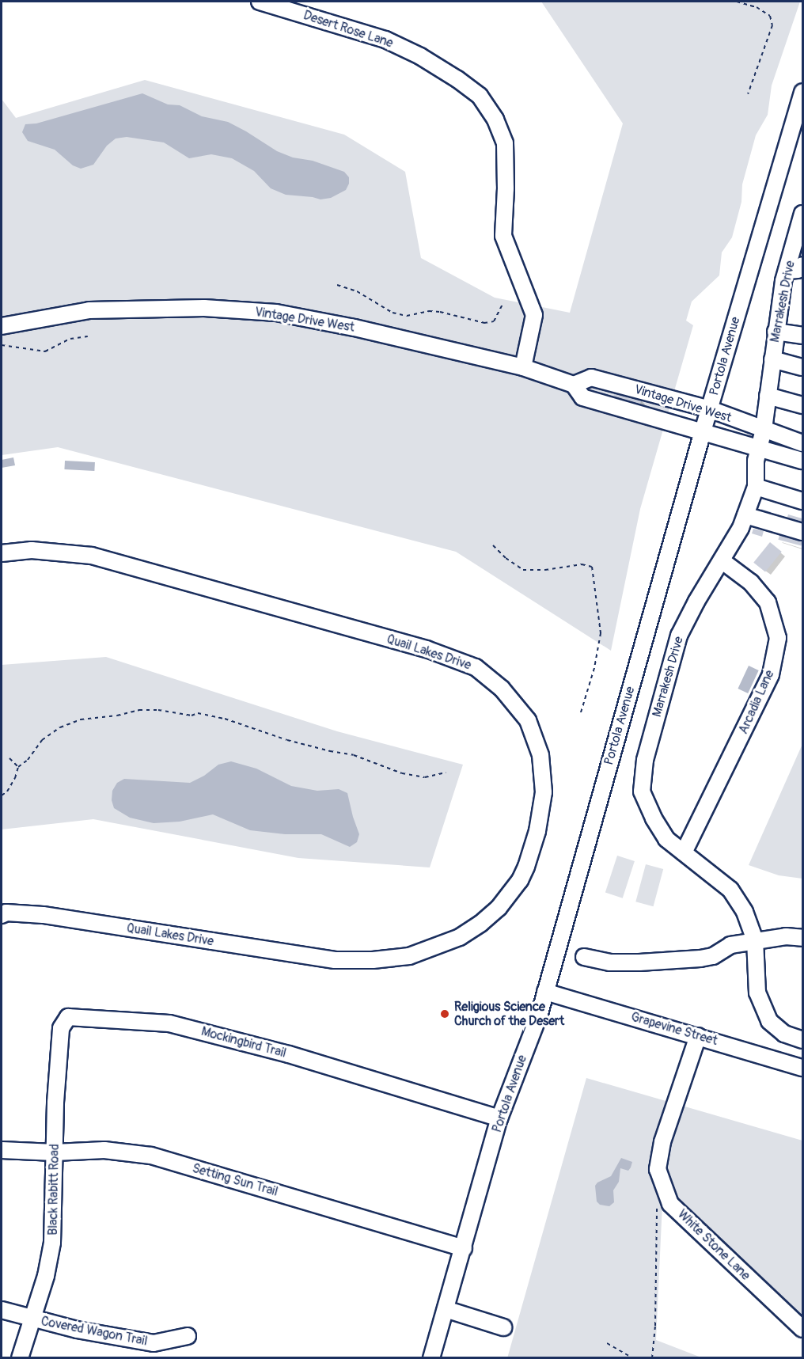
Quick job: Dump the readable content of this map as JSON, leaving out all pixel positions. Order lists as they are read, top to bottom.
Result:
{
  "streets": {
    "street": [
      "Desert Rose Lane",
      "Marrakesh Drive",
      "Vintage Drive West",
      "Portola Avenue",
      "Quail Lakes Drive",
      "Arcadia Lane",
      "Grapevine Street",
      "Mockingbird Trail",
      "Setting Sun Trail",
      "Black Rabitt Road",
      "White Stone Lane",
      "Covered Wagon Trail"
    ]
  },
  "crossings": [
    ["Desert Rose Lane", "Vintage Drive West"],
    ["Marrakesh Drive", "Vintage Drive West"],
    ["Marrakesh Drive", "Arcadia Lane"],
    ["Vintage Drive West", "Portola Avenue"],
    ["Portola Avenue", "Grapevine Street"],
    ["Portola Avenue", "Mockingbird Trail"],
    ["Portola Avenue", "Setting Sun Trail"],
    ["Grapevine Street", "White Stone Lane"],
    ["Mockingbird Trail", "Black Rabitt Road"],
    ["Setting Sun Trail", "Black Rabitt Road"],
    ["Black Rabitt Road", "Covered Wagon Trail"]
  ],
  "places": ["Religious Science Church of the Desert"]
}
